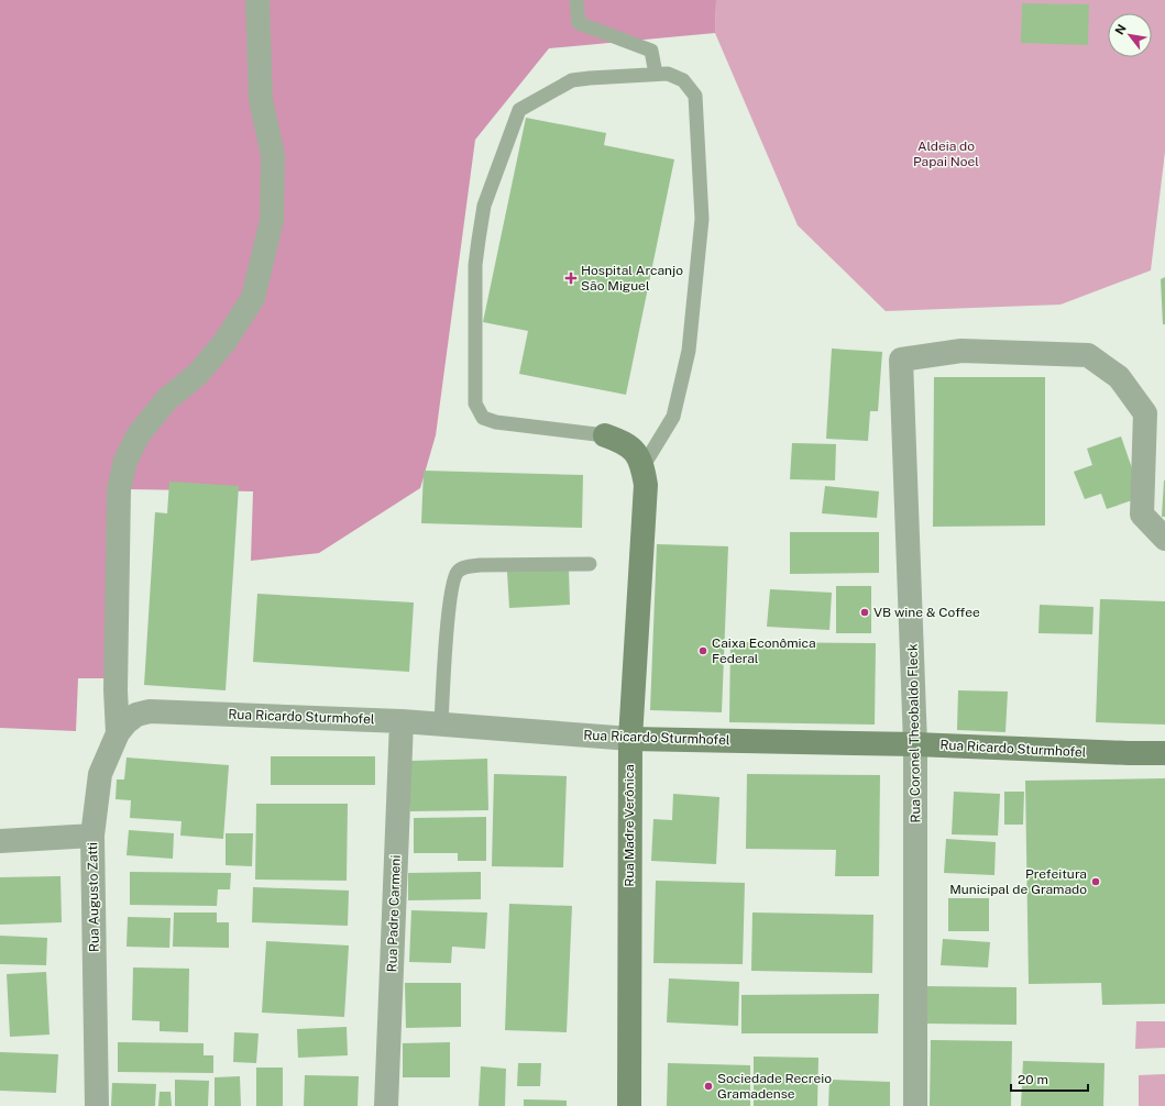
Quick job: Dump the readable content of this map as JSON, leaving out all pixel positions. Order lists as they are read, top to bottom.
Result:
{
  "streets": {
    "street": [
      "Rua Ricardo Sturmhofel",
      "Rua Coronel Theobaldo Fleck",
      "Rua Madre Verônica",
      "Rua Augusto Zatti",
      "Rua Padre Carmeni"
    ]
  },
  "crossings": [
    ["Rua Ricardo Sturmhofel", "Rua Coronel Theobaldo Fleck"],
    ["Rua Ricardo Sturmhofel", "Rua Madre Verônica"],
    ["Rua Ricardo Sturmhofel", "Rua Augusto Zatti"],
    ["Rua Ricardo Sturmhofel", "Rua Padre Carmeni"]
  ],
  "parks": ["Aldeia do Papai Noel"],
  "places": {
    "health": ["Hospital Arcanjo São Miguel"],
    "other": [
      "VB wine & Coffee",
      "Caixa Econômica Federal",
      "Prefeitura Municipal de Gramado",
      "Sociedade Recreio Gramadense"
    ]
  },
  "scale_bar": "20 m",
  "north": "top left"
}
